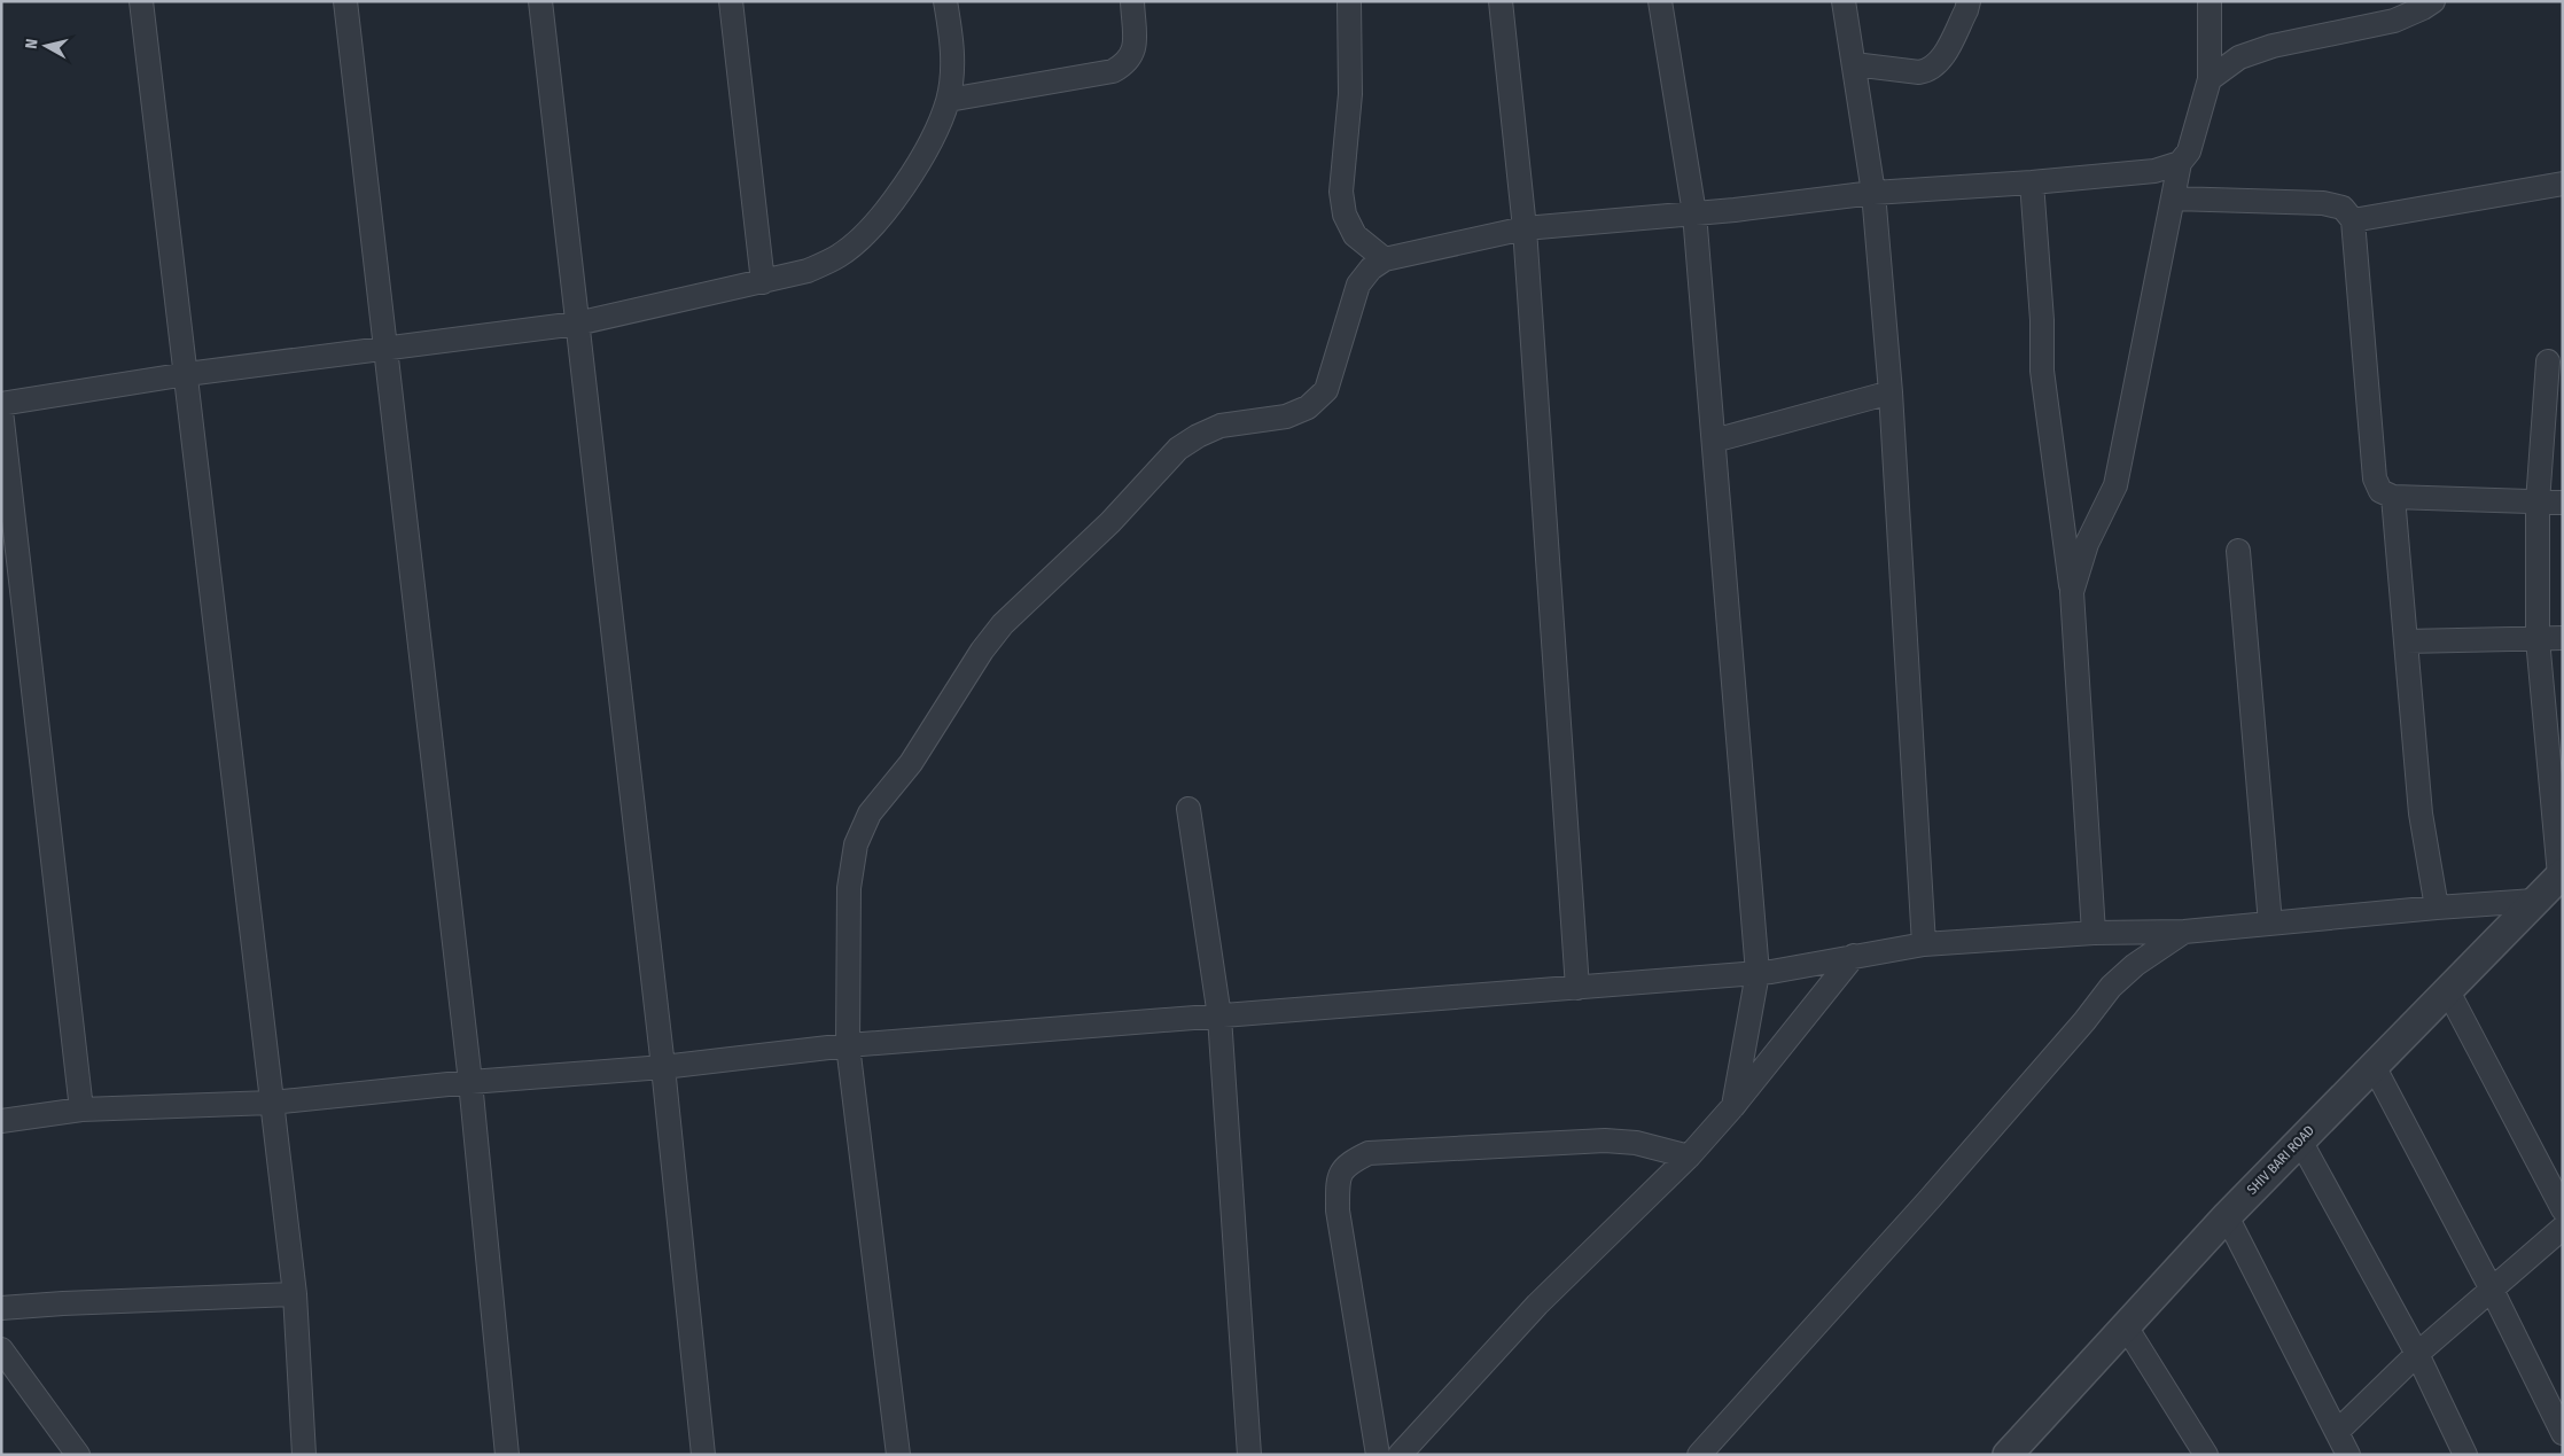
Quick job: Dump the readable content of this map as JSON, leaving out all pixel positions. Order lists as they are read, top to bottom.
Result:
{
  "streets": {
    "street": ["SHIV BARI ROAD"]
  },
  "north": "left"
}
